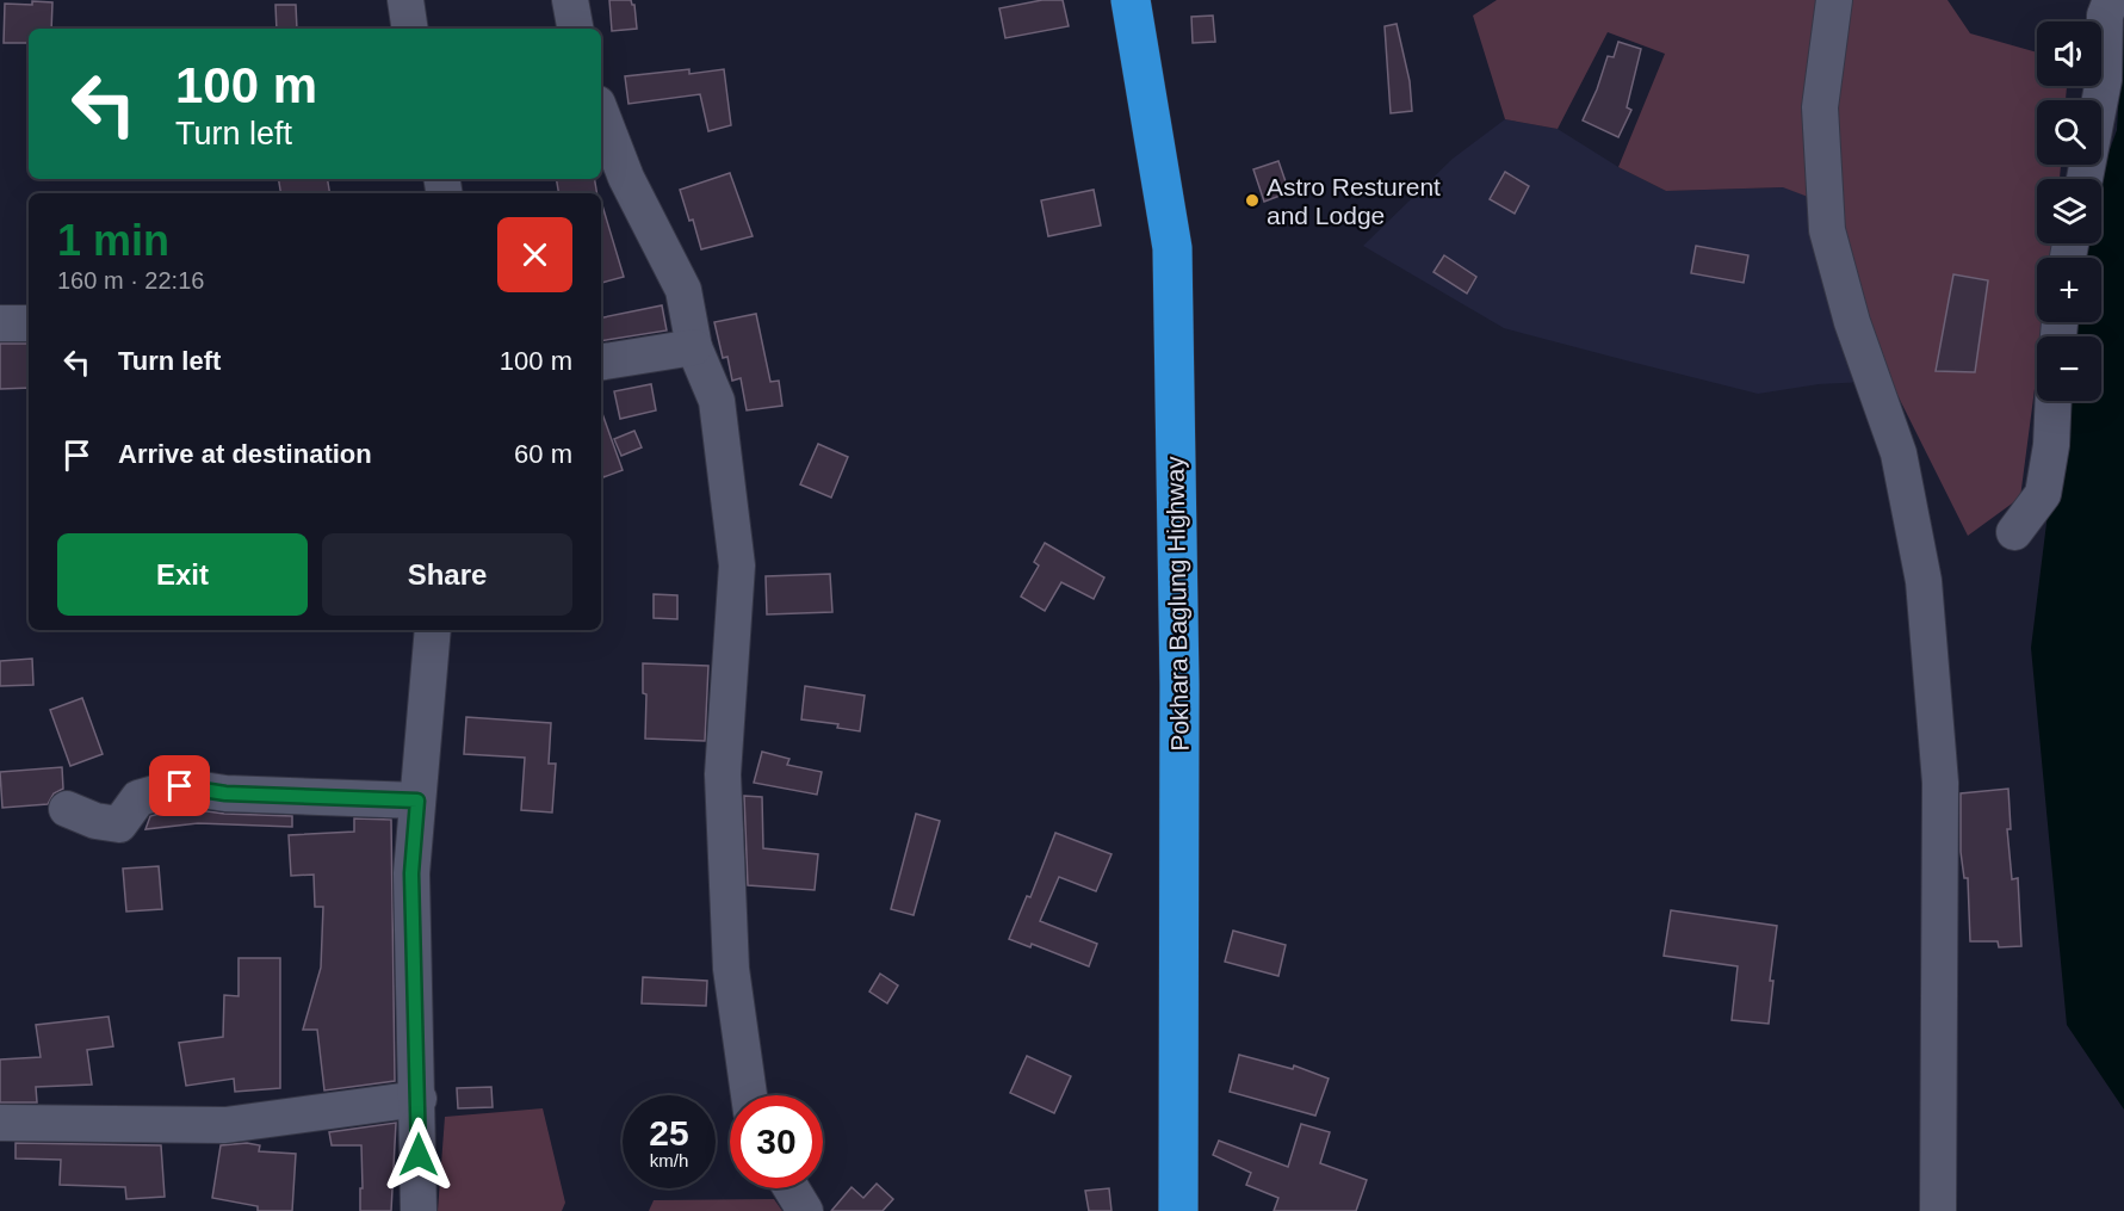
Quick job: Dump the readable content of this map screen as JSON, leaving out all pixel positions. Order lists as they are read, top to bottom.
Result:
{
  "streets": {
    "highway": ["Pokhara Baglung Highway"]
  },
  "places": ["Astro Resturent and Lodge"],
  "page": {
    "map_buttons": ["+", "−"],
    "turn": ["100 m", "Turn left"],
    "heading": ["1 min", "160 m · 22:16"],
    "list": [
      {
        "name": "Turn left",
        "value": "100 m"
      },
      {
        "name": "Arrive at destination",
        "value": "60 m"
      }
    ],
    "buttons": ["Exit", "Share"],
    "speed": "25 km/h",
    "limit": "30"
  }
}
